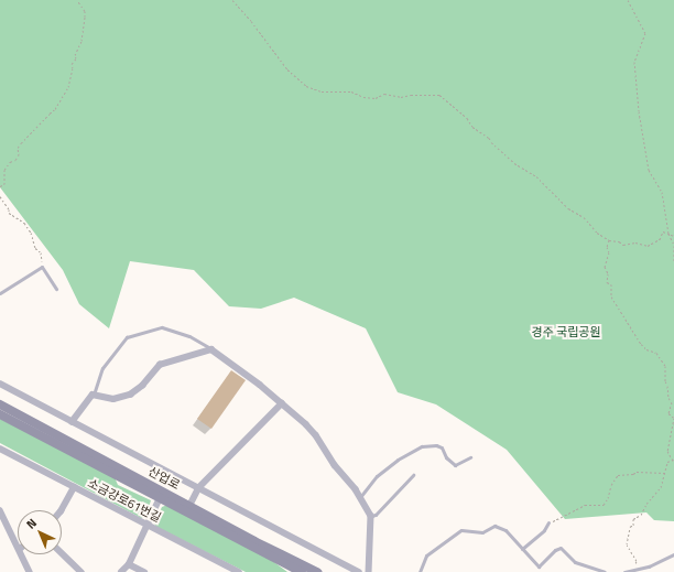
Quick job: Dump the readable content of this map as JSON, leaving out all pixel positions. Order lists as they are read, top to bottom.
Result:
{
  "streets": {
    "street": ["산업로", "소금강로61번길"]
  },
  "parks": ["경주 국립공원"],
  "north": "top left"
}
